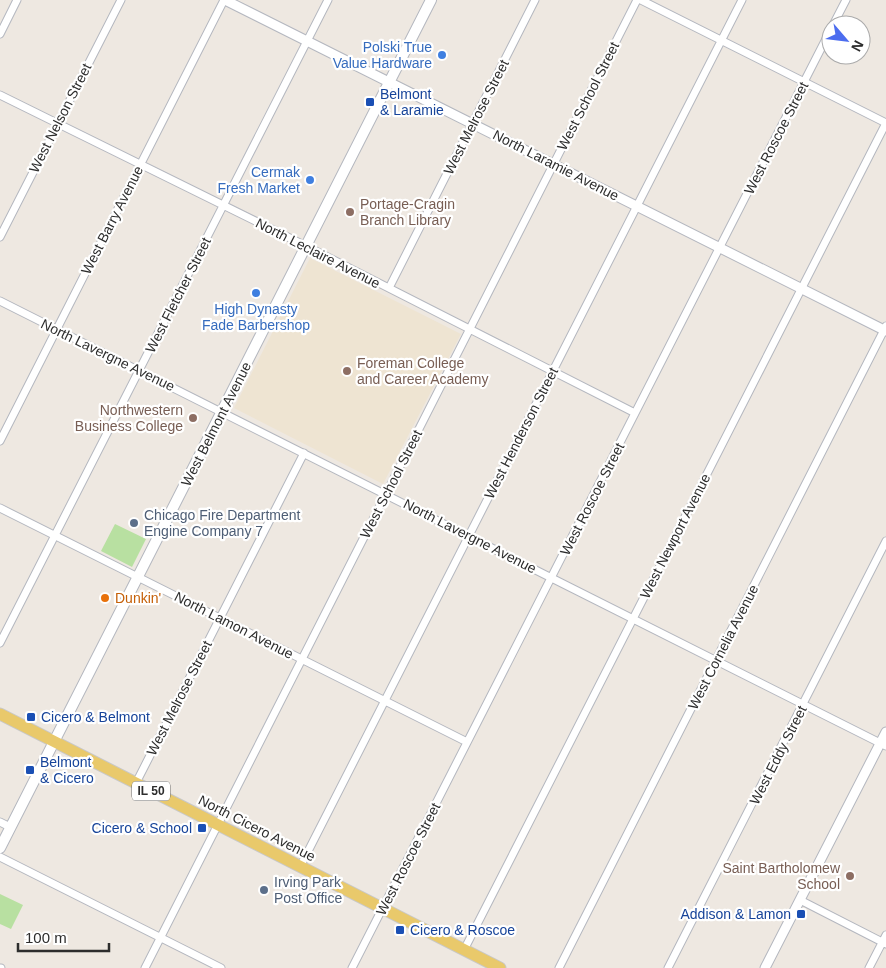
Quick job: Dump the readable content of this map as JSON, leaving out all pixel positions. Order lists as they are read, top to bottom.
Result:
{
  "streets": {
    "main road": ["West Belmont Avenue", "IL 50", "North Cicero Avenue"],
    "street": [
      "West School Street",
      "West Melrose Street",
      "West Nelson Street",
      "West Roscoe Street",
      "North Laramie Avenue",
      "West Barry Avenue",
      "North Leclaire Avenue",
      "West Fletcher Street",
      "North Lavergne Avenue",
      "West Henderson Street",
      "West Newport Avenue",
      "North Lamon Avenue",
      "West Cornelia Avenue",
      "West Eddy Street"
    ]
  },
  "crossings": [
    ["West School Street", "North Laramie Avenue"],
    ["West School Street", "North Leclaire Avenue"],
    ["West School Street", "North Lavergne Avenue"],
    ["West School Street", "North Lamon Avenue"],
    ["West School Street", "North Cicero Avenue"],
    ["West Melrose Street", "North Laramie Avenue"],
    ["West Melrose Street", "North Leclaire Avenue"],
    ["West Melrose Street", "North Lavergne Avenue"],
    ["West Melrose Street", "North Lamon Avenue"],
    ["West Melrose Street", "North Cicero Avenue"],
    ["West Nelson Street", "North Leclaire Avenue"],
    ["West Roscoe Street", "North Laramie Avenue"],
    ["West Roscoe Street", "North Leclaire Avenue"],
    ["West Roscoe Street", "North Lavergne Avenue"],
    ["West Roscoe Street", "North Lamon Avenue"],
    ["West Roscoe Street", "North Cicero Avenue"],
    ["North Laramie Avenue", "West Barry Avenue"],
    ["North Laramie Avenue", "West Fletcher Street"],
    ["North Laramie Avenue", "West Belmont Avenue"],
    ["North Laramie Avenue", "West Henderson Street"],
    ["North Laramie Avenue", "West Newport Avenue"],
    ["North Laramie Avenue", "West Cornelia Avenue"],
    ["West Barry Avenue", "North Leclaire Avenue"],
    ["West Barry Avenue", "North Lavergne Avenue"],
    ["North Leclaire Avenue", "West Fletcher Street"],
    ["North Leclaire Avenue", "West Belmont Avenue"],
    ["North Leclaire Avenue", "West Henderson Street"],
    ["West Fletcher Street", "North Lavergne Avenue"],
    ["West Fletcher Street", "North Lamon Avenue"],
    ["North Lavergne Avenue", "West Belmont Avenue"],
    ["North Lavergne Avenue", "West Henderson Street"],
    ["North Lavergne Avenue", "West Newport Avenue"],
    ["North Lavergne Avenue", "West Cornelia Avenue"],
    ["North Lavergne Avenue", "West Eddy Street"],
    ["West Belmont Avenue", "North Lamon Avenue"],
    ["West Belmont Avenue", "North Cicero Avenue"],
    ["West Henderson Street", "North Lamon Avenue"],
    ["West Henderson Street", "North Cicero Avenue"],
    ["West Newport Avenue", "North Cicero Avenue"]
  ],
  "places": {
    "other": [
      "Polski True Value Hardware",
      "Cermak Fresh Market",
      "Portage-Cragin Branch Library",
      "High Dynasty Fade Barbershop",
      "Foreman College and Career Academy",
      "Northwestern Business College",
      "Chicago Fire Department Engine Company 7",
      "Dunkin'",
      "Saint Bartholomew School",
      "Irving Park Post Office"
    ],
    "transit": [
      "Belmont & Laramie",
      "Cicero & Belmont",
      "Belmont & Cicero",
      "Cicero & School",
      "Addison & Lamon",
      "Cicero & Roscoe"
    ]
  },
  "scale_bar": "100 m",
  "north": "bottom right"
}
